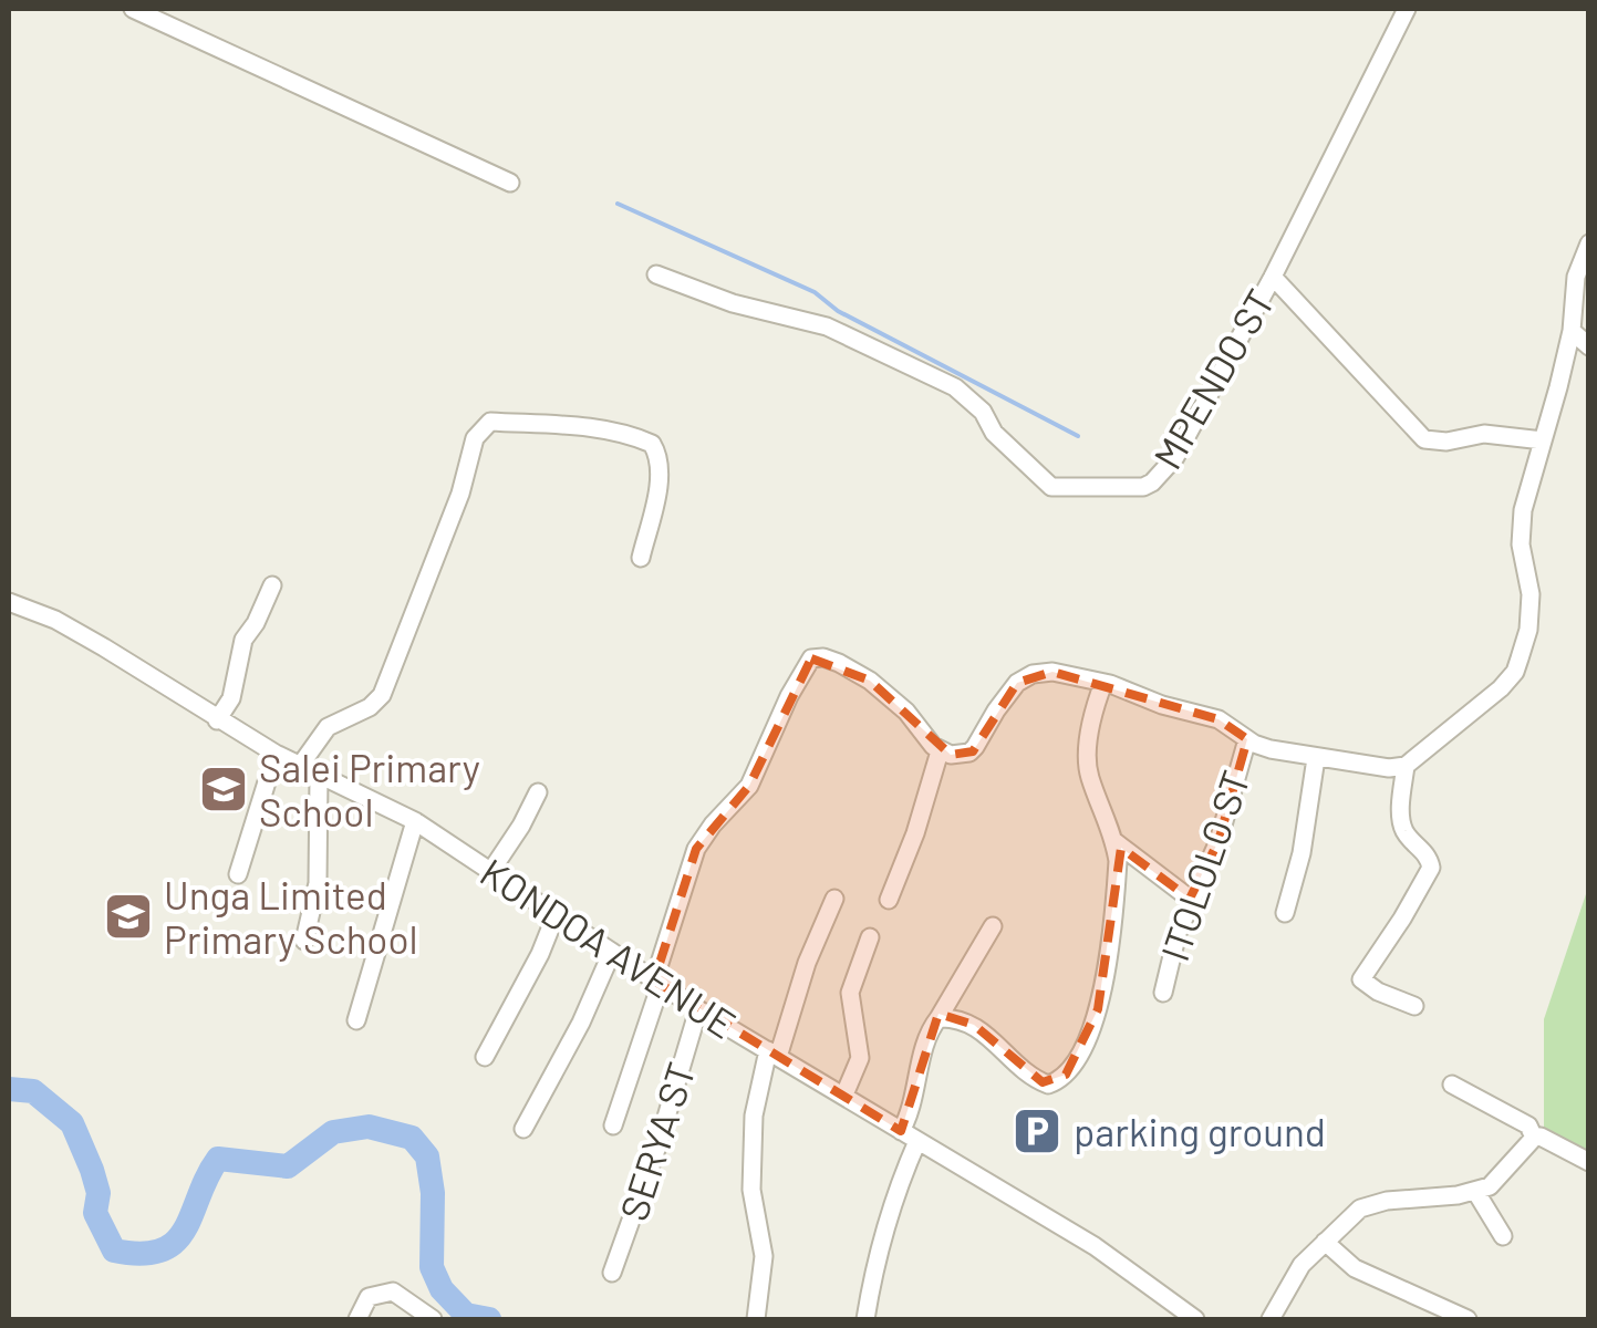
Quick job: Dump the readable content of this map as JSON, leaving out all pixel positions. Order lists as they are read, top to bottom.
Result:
{
  "streets": {
    "street": [
      "MPENDO ST",
      "ITOLOLO ST",
      "KONDOA AVENUE",
      "SERYA ST"
    ]
  },
  "crossings": [
    ["KONDOA AVENUE", "SERYA ST"]
  ],
  "places": {
    "school or university": ["Salei Primary School", "Unga Limited Primary School"],
    "parking": ["parking ground"]
  }
}
